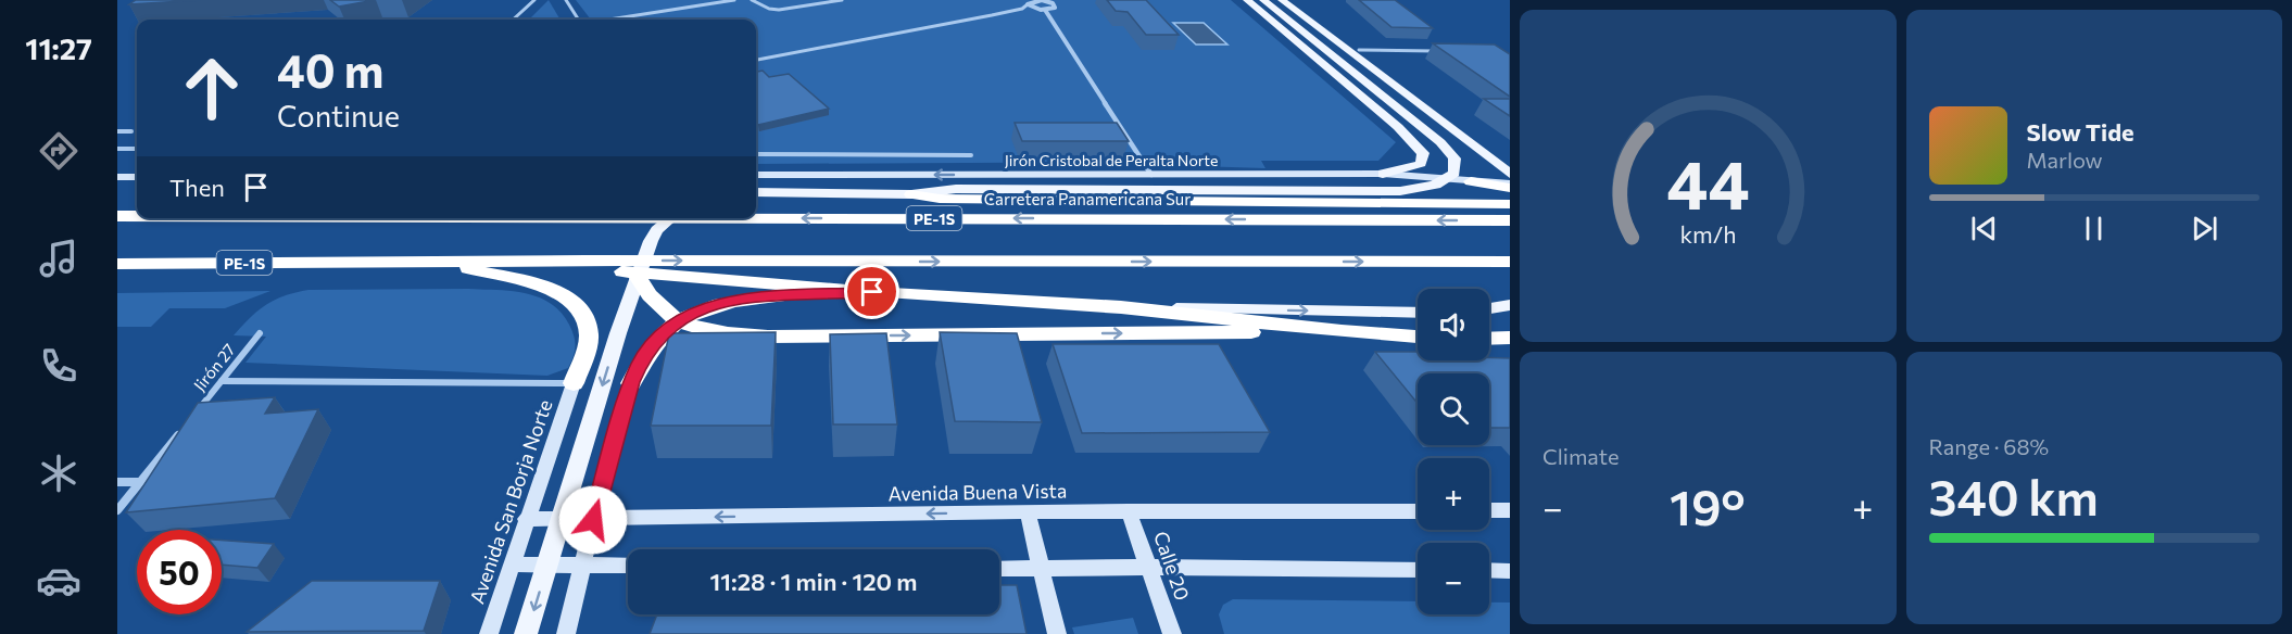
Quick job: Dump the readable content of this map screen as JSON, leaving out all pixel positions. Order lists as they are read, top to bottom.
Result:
{
  "streets": {
    "highway": ["Carretera Panamericana Sur", "PE-1S"],
    "main road": [
      "Jirón Cristobal de Peralta Norte",
      "Avenida Buena Vista",
      "Avenida San Borja Norte",
      "Calle 20"
    ],
    "street": ["Jirón 27"]
  },
  "crossings": [
    ["Avenida Buena Vista", "Avenida San Borja Norte"],
    ["Avenida Buena Vista", "Calle 20"]
  ],
  "one_way": ["Avenida Buena Vista"],
  "page": {
    "tabs": "11:27",
    "turn": ["40 m", "Continue"],
    "song": ["Slow Tide", "Marlow"],
    "then": "Then",
    "map_buttons": ["+", "−"],
    "tile": [
      "Climate",
      ["Range · 68%", "340 km"]
    ],
    "heat": ["−", "19°", "+"],
    "limit": "50",
    "trip": "11:28 · 1 min · 120 m",
    "gauge": ["44", "km/h"]
  }
}
